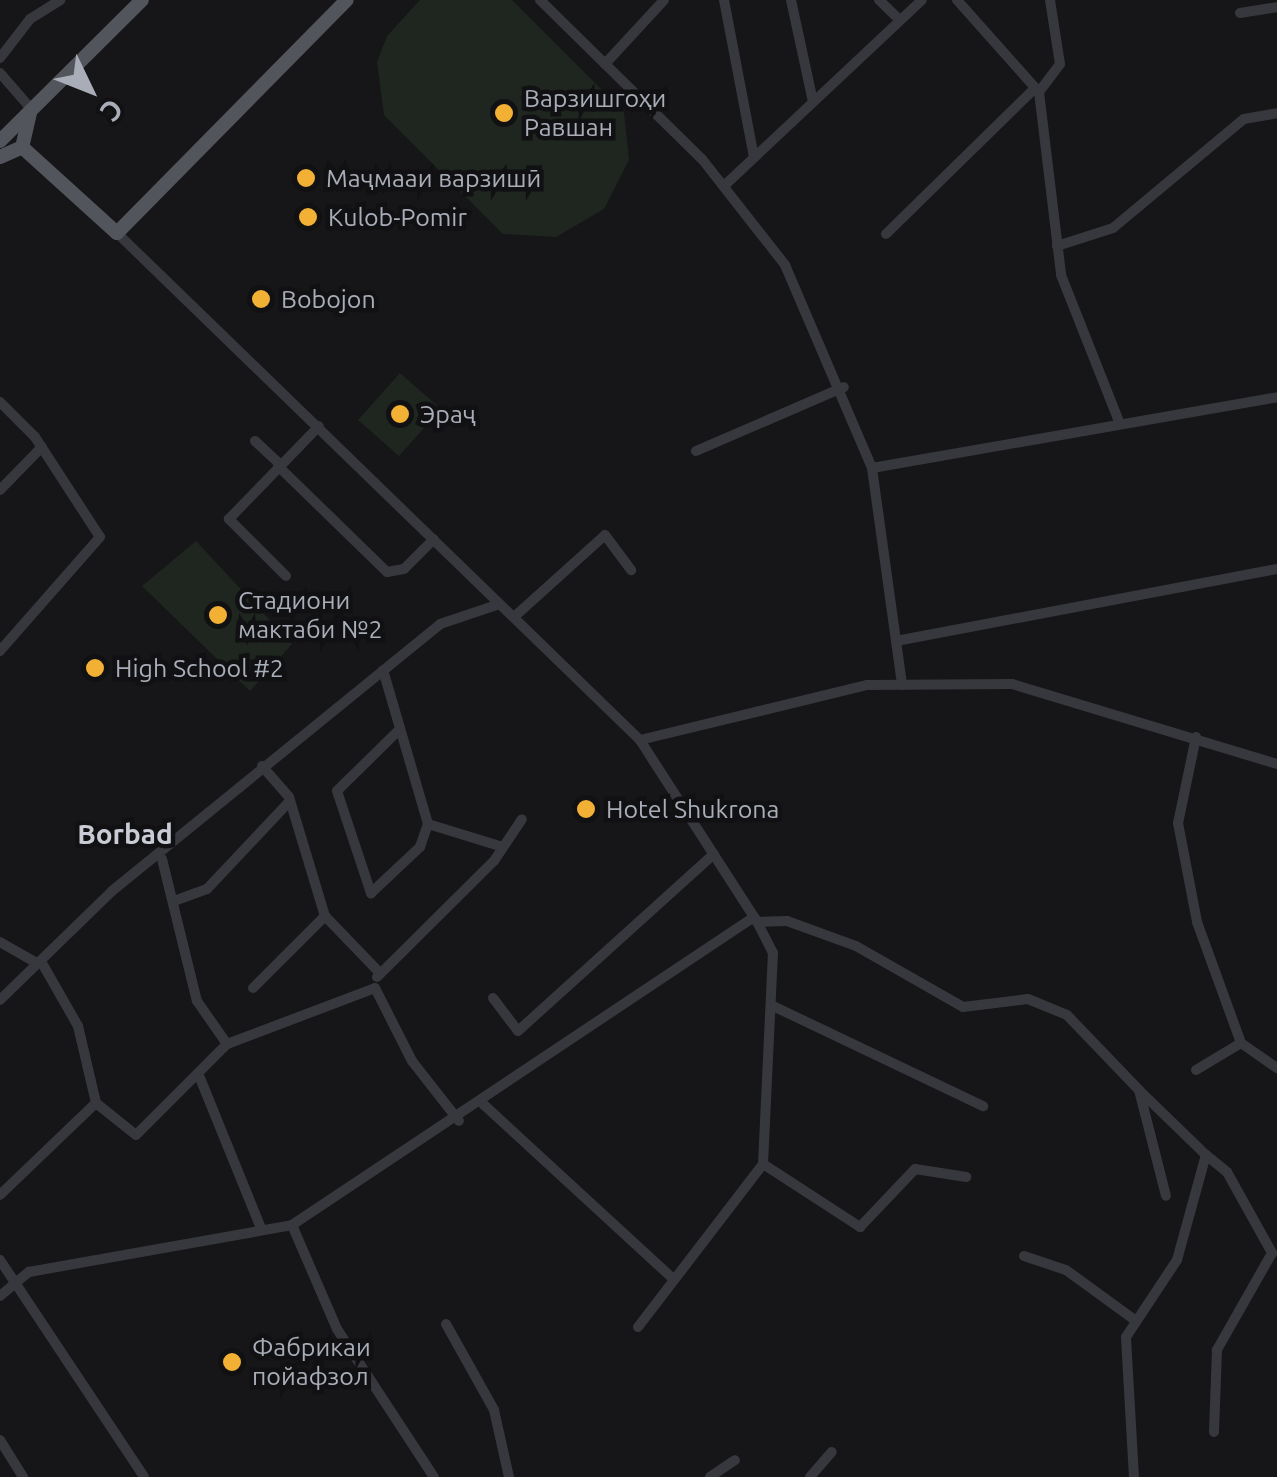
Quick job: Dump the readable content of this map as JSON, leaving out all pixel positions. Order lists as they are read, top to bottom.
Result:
{
  "districts": ["Borbad"],
  "places": [
    "Варзишгоҳи Равшан",
    "Маҷмааи варзишӣ",
    "Kulob-Pomir",
    "Bobojon",
    "Эраҷ",
    "Стадиони мактаби №2",
    "High School #2",
    "Hotel Shukrona",
    "Фабрикаи пойафзол"
  ],
  "north": "bottom right"
}
